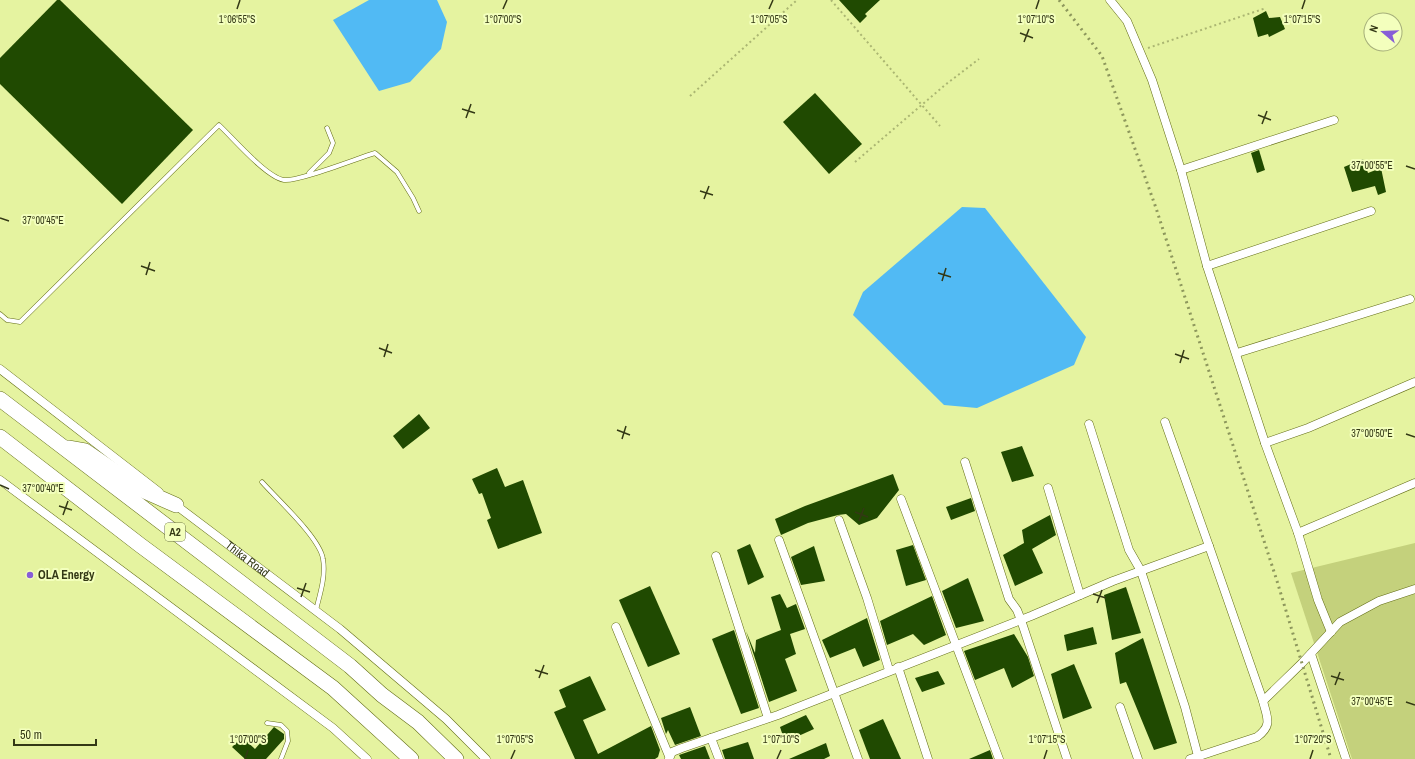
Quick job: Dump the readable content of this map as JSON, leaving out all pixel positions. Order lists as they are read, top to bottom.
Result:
{
  "streets": {
    "highway": ["A2", "Thika Road"]
  },
  "places": ["OLA Energy"],
  "scale_bar": "50 m",
  "north": "left",
  "coordinates": [
    "1°06'55\"S",
    "1°07'00\"S",
    "1°07'05\"S",
    "1°07'10\"S",
    "1°07'15\"S",
    "37°00'55\"E",
    "37°00'45\"E",
    "37°00'50\"E",
    "37°00'40\"E",
    "1°07'20\"S"
  ]
}
